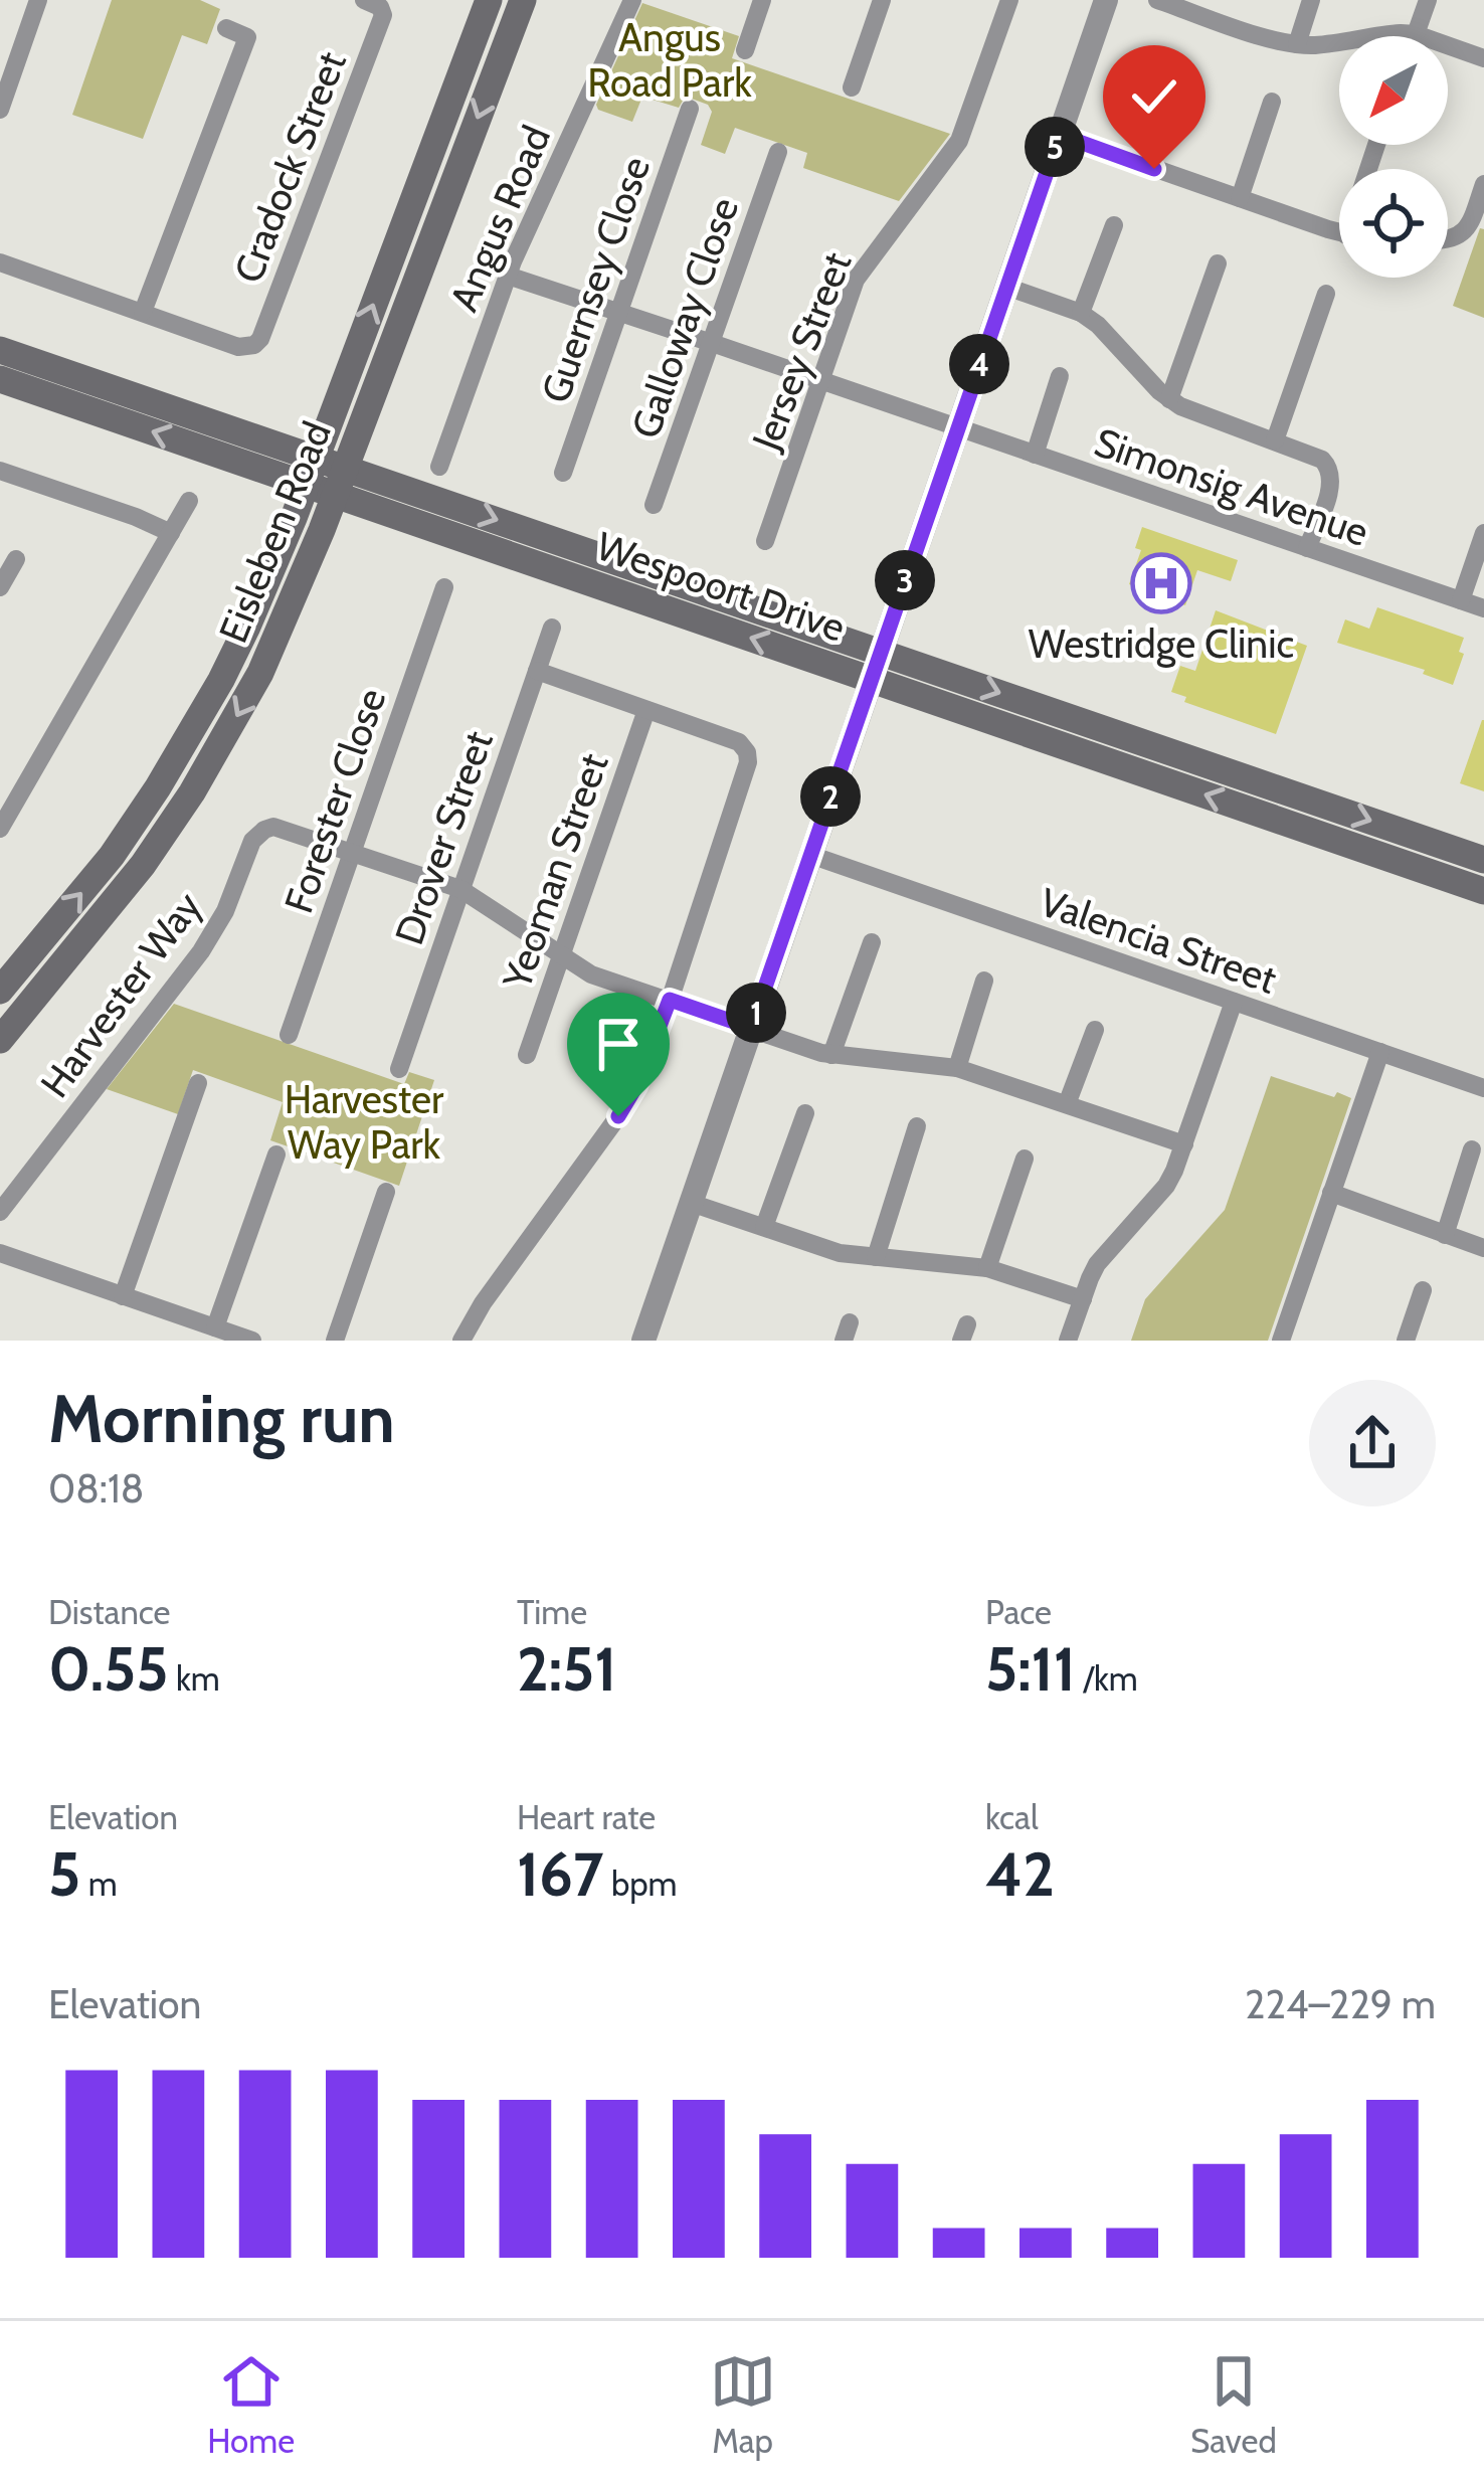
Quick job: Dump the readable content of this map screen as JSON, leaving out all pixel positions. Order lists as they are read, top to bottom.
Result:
{
  "streets": {
    "main road": ["Eisleben Road", "Wespoort Drive"],
    "street": [
      "Cradock Street",
      "Angus Road",
      "Guernsey Close",
      "Galloway Close",
      "Jersey Street",
      "Simonsig Avenue",
      "Forester Close",
      "Drover Street",
      "Yeoman Street",
      "Valencia Street",
      "Harvester Way"
    ]
  },
  "crossings": [
    ["Angus Road", "Simonsig Avenue"],
    ["Guernsey Close", "Simonsig Avenue"],
    ["Galloway Close", "Simonsig Avenue"],
    ["Jersey Street", "Simonsig Avenue"],
    ["Eisleben Road", "Wespoort Drive"],
    ["Forester Close", "Harvester Way"],
    ["Drover Street", "Harvester Way"],
    ["Yeoman Street", "Harvester Way"]
  ],
  "parks": ["Angus Road Park", "Harvester Way Park"],
  "places": {
    "hospital": ["Westridge Clinic"]
  },
  "north": "bottom left",
  "page": {
    "pins": [
      "5",
      "4",
      "3",
      "2",
      "1"
    ],
    "heading": ["Morning run", "08:18"],
    "stats": [
      ["Distance", "0.55 km"],
      ["Time", "2:51"],
      ["Pace", "5:11 /km"],
      ["Elevation", "5 m"],
      ["Heart rate", "167 bpm"],
      ["kcal", "42"]
    ],
    "chart": ["Elevation", "224–229 m"],
    "tabs": ["Home", "Map", "Saved"]
  }
}
